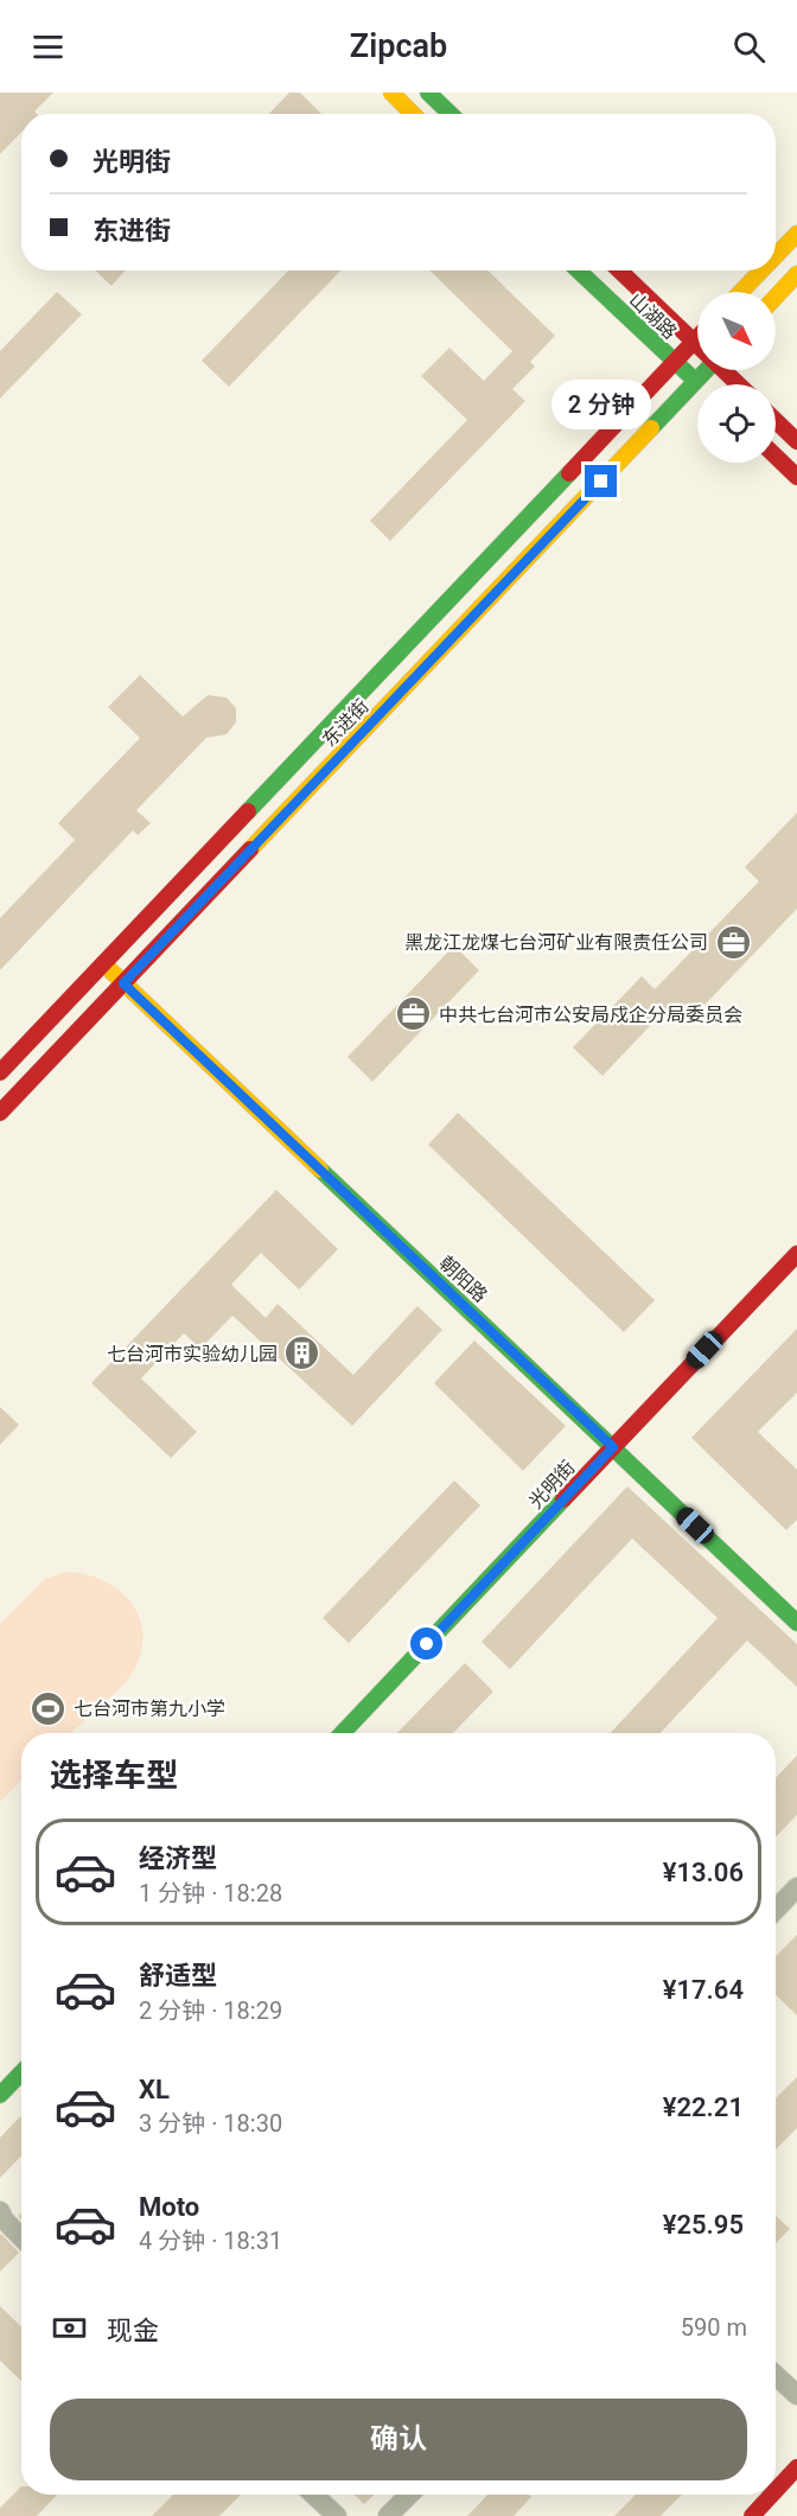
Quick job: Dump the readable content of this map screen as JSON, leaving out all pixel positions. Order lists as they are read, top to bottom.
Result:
{
  "streets": {
    "main road": [
      "山湖路",
      "东进街",
      "朝阳路",
      "光明街"
    ]
  },
  "crossings": [
    ["山湖路", "东进街"],
    ["东进街", "朝阳路"],
    ["朝阳路", "光明街"]
  ],
  "places": {
    "office": ["黑龙江龙煤七台河矿业有限责任公司", "中共七台河市公安局戍企分局委员会"],
    "building": ["七台河市实验幼儿园"],
    "sports": ["七台河市第九小学"]
  },
  "north": "bottom right",
  "page": {
    "header": "Zipcab",
    "banner": ["光明街", "东进街"],
    "bubble": "2 分钟",
    "heading": "选择车型",
    "list": [
      {
        "name": "经济型",
        "note": "1 分钟 · 18:28",
        "value": "¥13.06"
      },
      {
        "name": "舒适型",
        "note": "2 分钟 · 18:29",
        "value": "¥17.64"
      },
      {
        "name": "XL",
        "note": "3 分钟 · 18:30",
        "value": "¥22.21"
      },
      {
        "name": "Moto",
        "note": "4 分钟 · 18:31",
        "value": "¥25.95"
      }
    ],
    "pay": ["现金", "590 m"],
    "buttons": "确认"
  }
}
